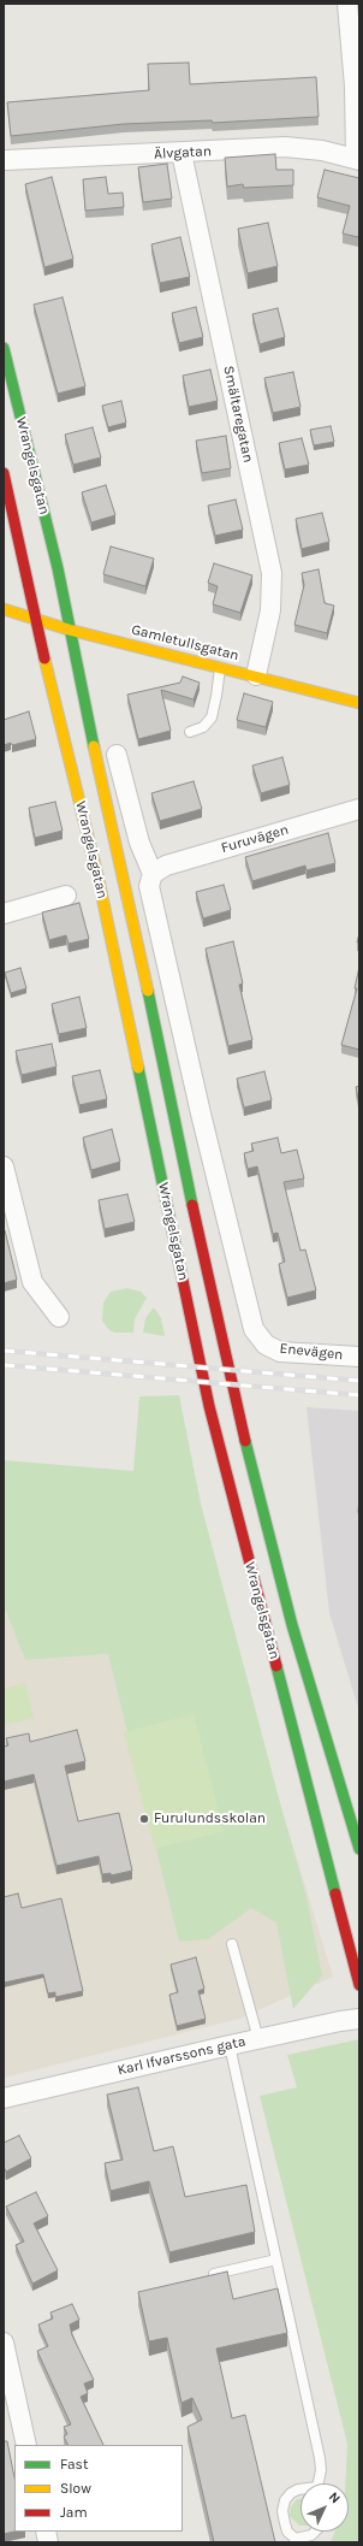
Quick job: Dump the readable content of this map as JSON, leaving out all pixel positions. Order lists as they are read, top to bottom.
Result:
{
  "streets": {
    "main road": ["Wrangelsgatan", "Gamletullsgatan"],
    "street": [
      "Älvgatan",
      "Smältaregatan",
      "Furuvägen",
      "Enevägen",
      "Karl Ifvarssons gata"
    ]
  },
  "crossings": [
    ["Älvgatan", "Smältaregatan"],
    ["Smältaregatan", "Gamletullsgatan"],
    ["Wrangelsgatan", "Gamletullsgatan"],
    ["Furuvägen", "Enevägen"]
  ],
  "places": ["Furulundsskolan"],
  "legend": ["Fast", "Slow", "Jam"],
  "north": "top right"
}
